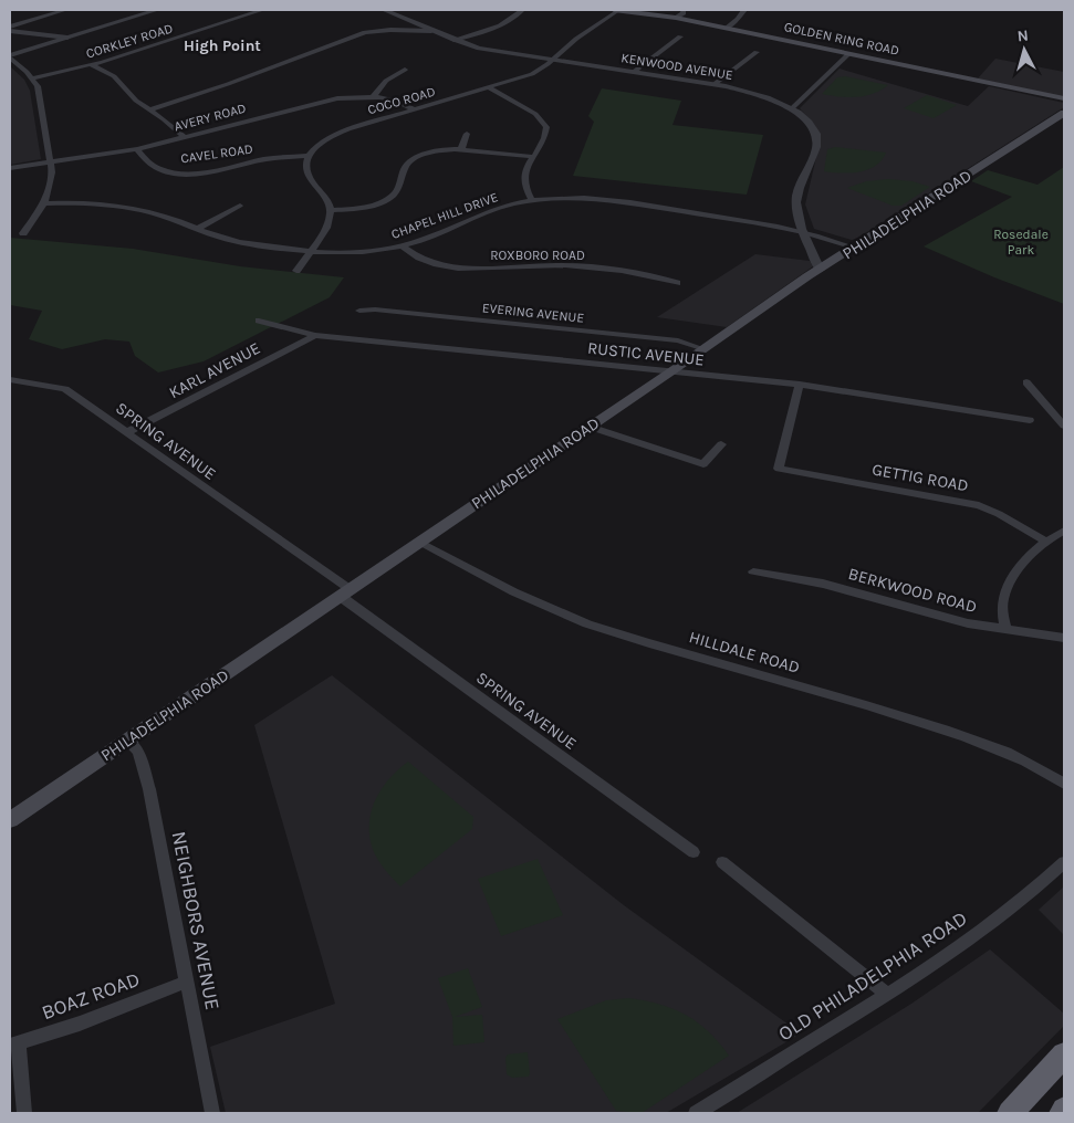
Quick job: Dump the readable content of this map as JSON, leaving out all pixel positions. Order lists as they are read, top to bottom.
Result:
{
  "streets": {
    "main road": ["GOLDEN RING ROAD", "PHILADELPHIA ROAD"],
    "street": [
      "CORKLEY ROAD",
      "KENWOOD AVENUE",
      "COCO ROAD",
      "AVERY ROAD",
      "CAVEL ROAD",
      "CHAPEL HILL DRIVE",
      "ROXBORO ROAD",
      "EVERING AVENUE",
      "RUSTIC AVENUE",
      "KARL AVENUE",
      "SPRING AVENUE",
      "GETTIG ROAD",
      "BERKWOOD ROAD",
      "HILLDALE ROAD",
      "NEIGHBORS AVENUE",
      "OLD PHILADELPHIA ROAD",
      "BOAZ ROAD"
    ]
  },
  "crossings": [
    ["GOLDEN RING ROAD", "COCO ROAD"],
    ["KENWOOD AVENUE", "COCO ROAD"],
    ["KENWOOD AVENUE", "PHILADELPHIA ROAD"],
    ["KENWOOD AVENUE", "CHAPEL HILL DRIVE"],
    ["COCO ROAD", "AVERY ROAD"],
    ["COCO ROAD", "CAVEL ROAD"],
    ["AVERY ROAD", "CAVEL ROAD"],
    ["PHILADELPHIA ROAD", "CHAPEL HILL DRIVE"],
    ["PHILADELPHIA ROAD", "EVERING AVENUE"],
    ["PHILADELPHIA ROAD", "RUSTIC AVENUE"],
    ["PHILADELPHIA ROAD", "SPRING AVENUE"],
    ["PHILADELPHIA ROAD", "HILLDALE ROAD"],
    ["PHILADELPHIA ROAD", "NEIGHBORS AVENUE"],
    ["CHAPEL HILL DRIVE", "ROXBORO ROAD"],
    ["RUSTIC AVENUE", "KARL AVENUE"],
    ["RUSTIC AVENUE", "GETTIG ROAD"],
    ["KARL AVENUE", "SPRING AVENUE"],
    ["NEIGHBORS AVENUE", "BOAZ ROAD"]
  ],
  "districts": ["High Point"],
  "parks": ["Rosedale Park"],
  "north": "top"
}
